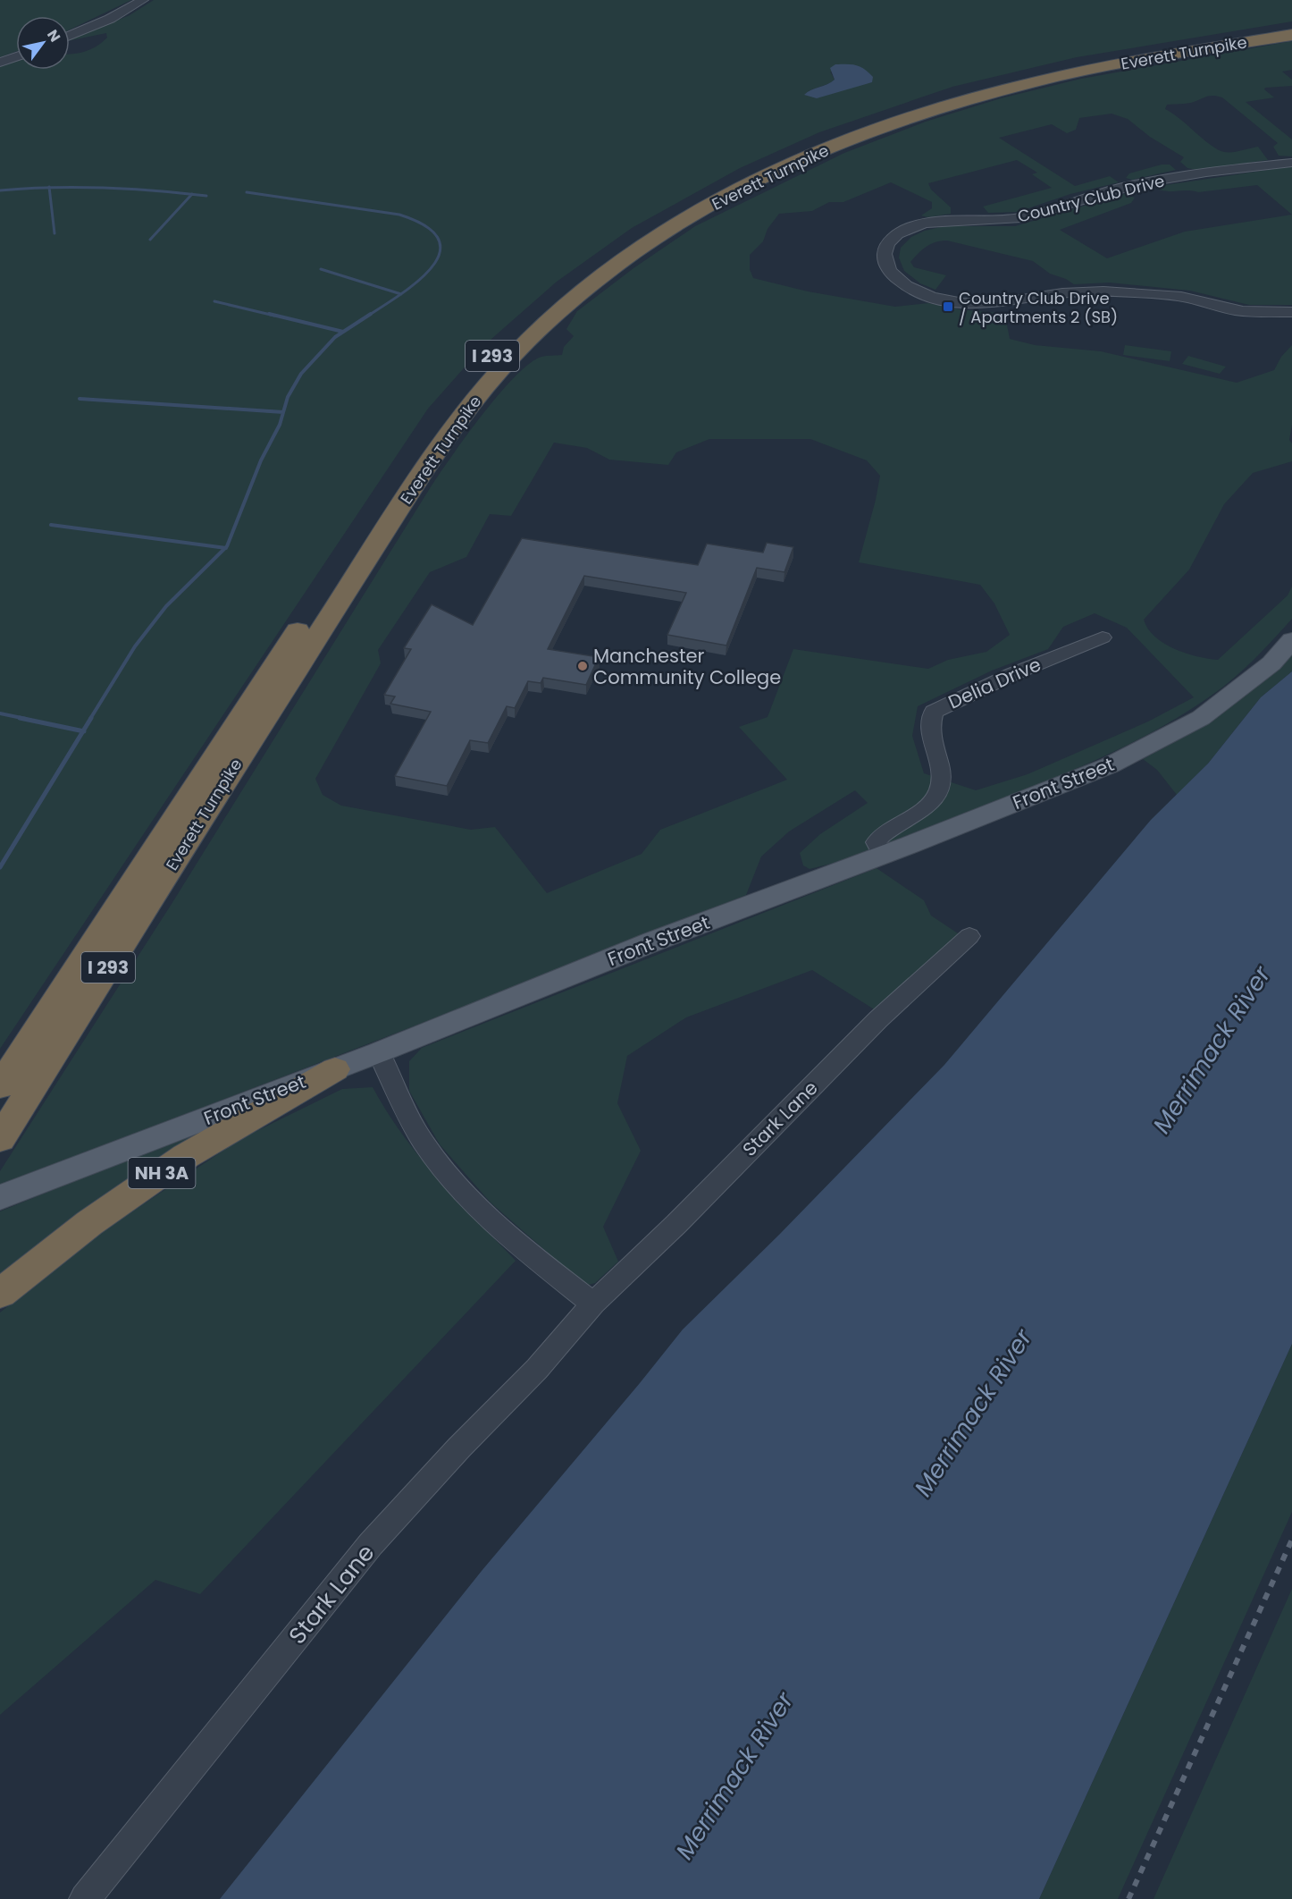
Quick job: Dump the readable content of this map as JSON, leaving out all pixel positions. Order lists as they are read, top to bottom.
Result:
{
  "streets": {
    "highway": ["Everett Turnpike", "I 293", "NH 3A"],
    "main road": ["Front Street"],
    "street": ["Country Club Drive", "Delia Drive", "Stark Lane"]
  },
  "crossings": [
    ["Delia Drive", "Front Street"],
    ["Front Street", "NH 3A"]
  ],
  "water": ["Merrimack River"],
  "places": {
    "transit": ["Country Club Drive / Apartments 2 (SB)"],
    "other": ["Manchester Community College"]
  },
  "north": "top right"
}
